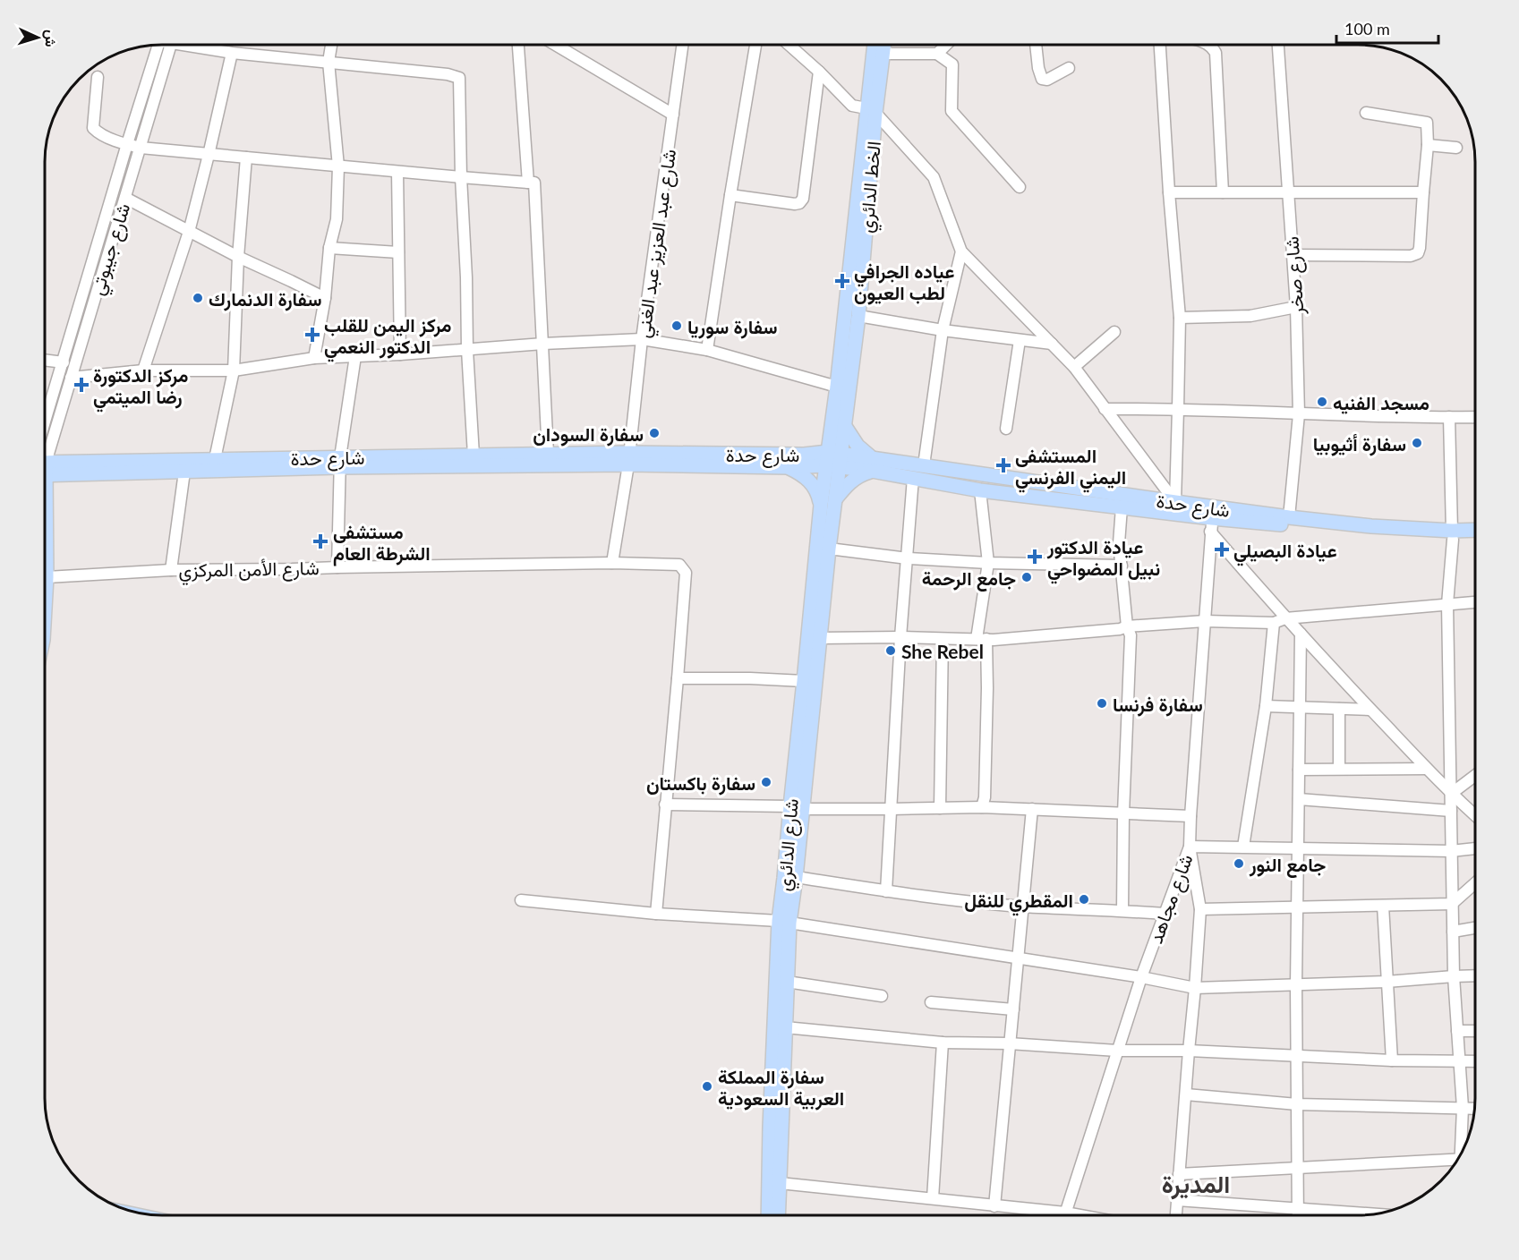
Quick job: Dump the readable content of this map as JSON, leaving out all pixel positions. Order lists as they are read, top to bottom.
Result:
{
  "streets": {
    "main road": ["الخط الدائري", "شارع حدة", "شارع الدائري"],
    "street": [
      "شارع عبد العزيز عبد الغني",
      "شارع جيبوتي",
      "شارع صخر",
      "شارع الأمن المركزي",
      "شارع مجاهد"
    ]
  },
  "crossings": [
    ["الخط الدائري", "شارع حدة"],
    ["الخط الدائري", "شارع الدائري"],
    ["شارع عبد العزيز عبد الغني", "شارع حدة"],
    ["شارع عبد العزيز عبد الغني", "شارع الأمن المركزي"],
    ["شارع صخر", "شارع حدة"],
    ["شارع حدة", "شارع الدائري"],
    ["شارع حدة", "شارع مجاهد"]
  ],
  "districts": ["المديرة"],
  "places": {
    "health": [
      "عياده الجرافي لطب العيون",
      "مركز اليمن للقلب الدكتور النعمي",
      "مركز الدكتورة رضا الميتمي",
      "المستشفى اليمني الفرنسي",
      "مستشفى الشرطة العام",
      "عيادة البصيلي",
      "عيادة الدكتور نبيل المضواحي"
    ],
    "other": [
      "سفارة الدنمارك",
      "سفارة سوريا",
      "مسجد الفنيه",
      "سفارة السودان",
      "سفارة أثيوبيا",
      "جامع الرحمة",
      "She Rebel",
      "سفارة فرنسا",
      "سفارة باكستان",
      "جامع النور",
      "المقطري للنقل",
      "سفارة المملكة العربية السعودية"
    ]
  },
  "scale_bar": "100 m",
  "north": "right"
}
